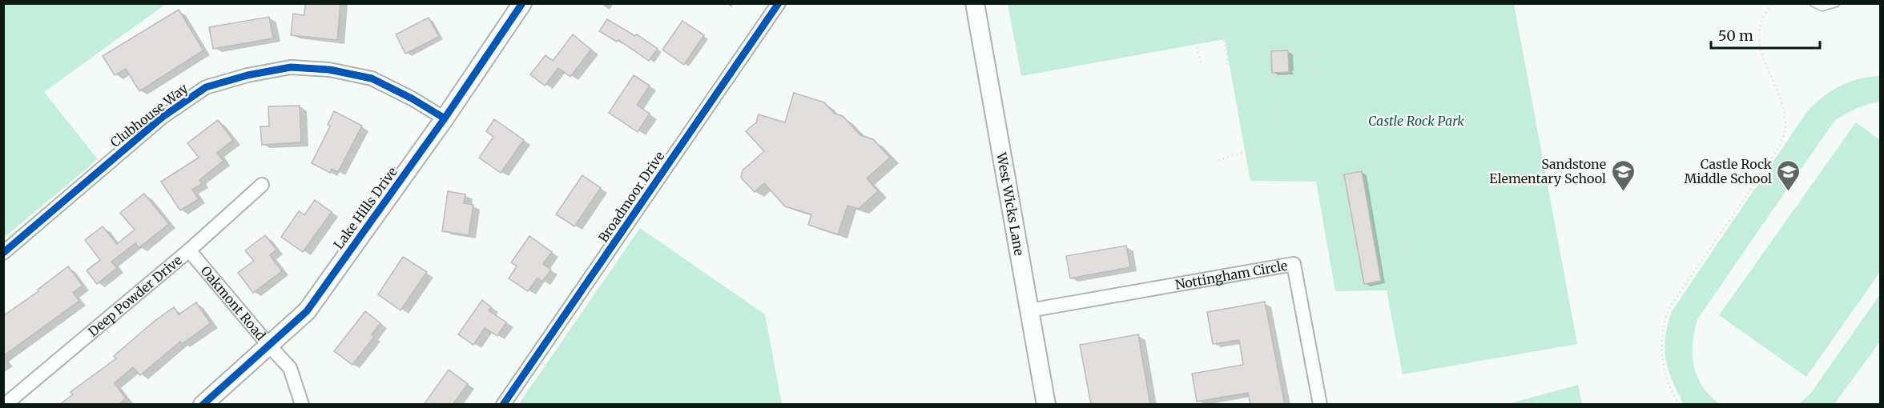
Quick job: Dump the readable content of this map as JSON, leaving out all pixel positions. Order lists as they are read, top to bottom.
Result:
{
  "streets": {
    "street": [
      "Clubhouse Way",
      "Broadmoor Drive",
      "West Wicks Lane",
      "Lake Hills Drive",
      "Nottingham Circle",
      "Deep Powder Drive",
      "Oakmont Road"
    ]
  },
  "crossings": [
    ["Clubhouse Way", "Lake Hills Drive"],
    ["West Wicks Lane", "Nottingham Circle"],
    ["Lake Hills Drive", "Oakmont Road"],
    ["Deep Powder Drive", "Oakmont Road"]
  ],
  "parks": ["Castle Rock Park"],
  "places": {
    "school or university": ["Sandstone Elementary School", "Castle Rock Middle School"]
  },
  "scale_bar": "50 m"
}
